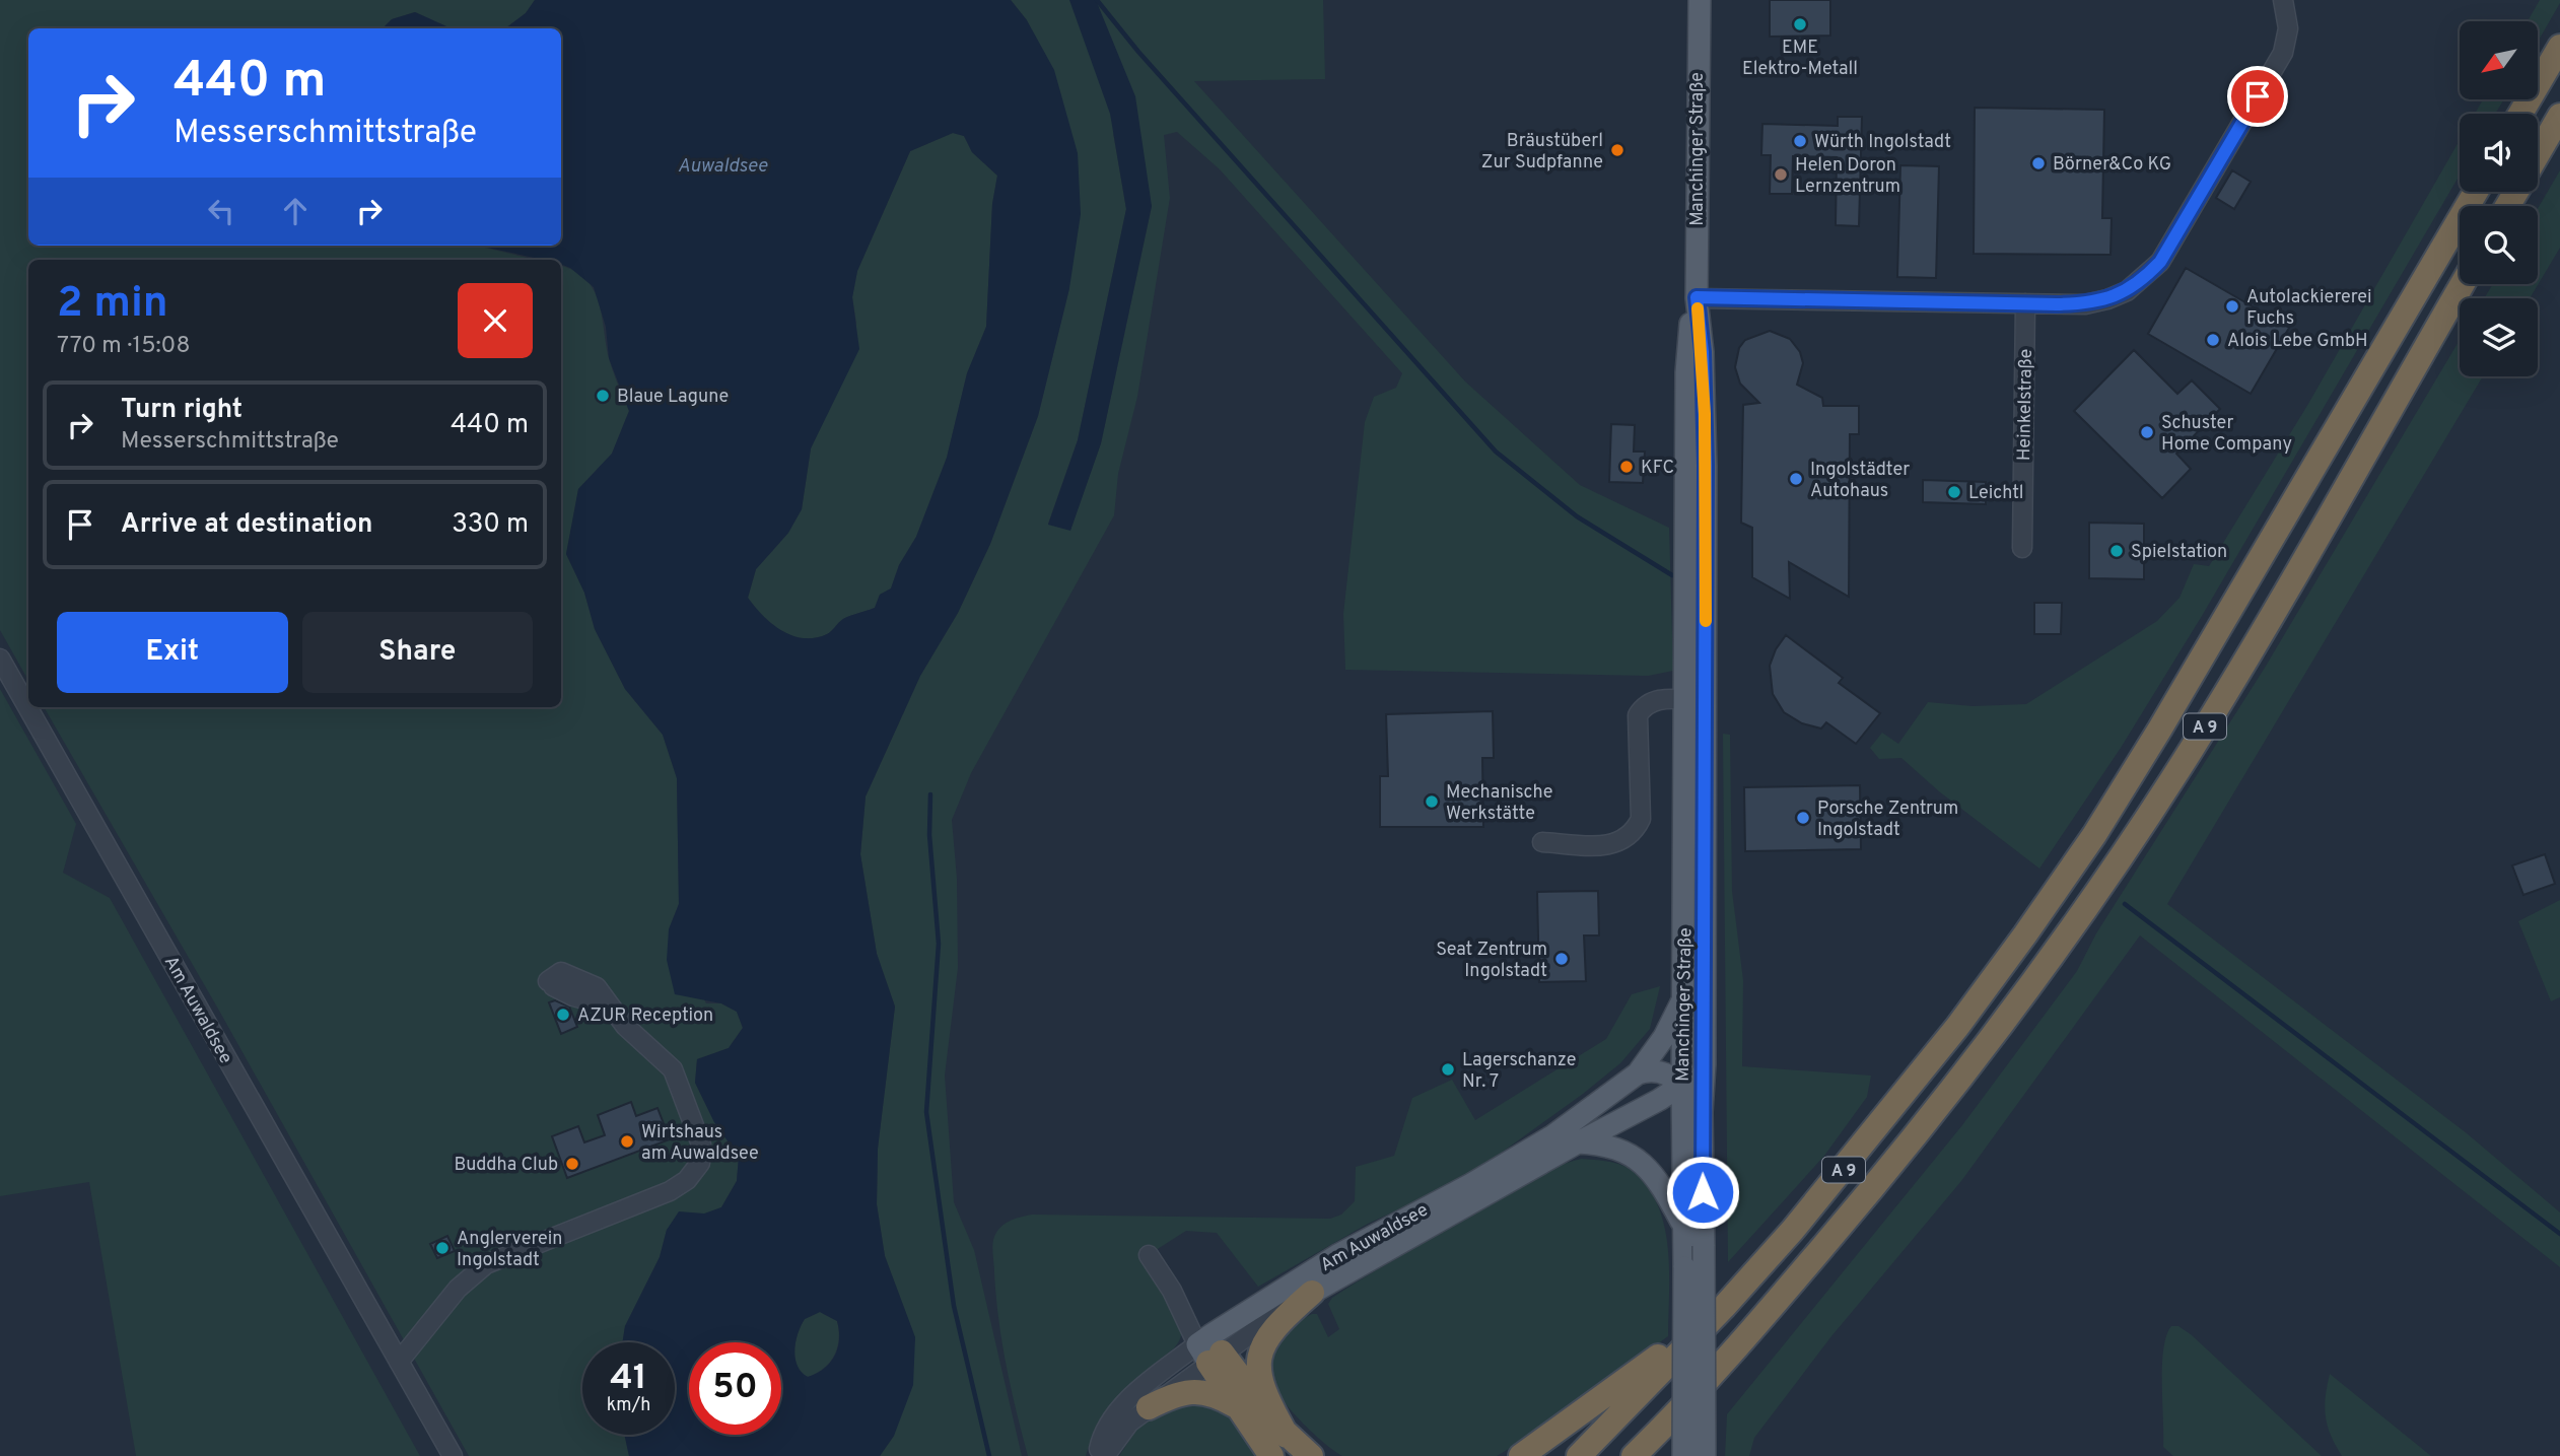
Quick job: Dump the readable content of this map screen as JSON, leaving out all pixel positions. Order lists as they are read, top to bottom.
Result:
{
  "streets": {
    "highway": ["A 9"],
    "main road": ["Manchinger Straße", "Am Auwaldsee"],
    "street": ["Heinkelstraße"]
  },
  "crossings": [
    ["Manchinger Straße", "Am Auwaldsee"]
  ],
  "water": ["Auwaldsee"],
  "places": [
    "EME Elektro-Metall",
    "Würth Ingolstadt",
    "Bräustüberl Zur Sudpfanne",
    "Börner&Co KG",
    "Helen Doron Lernzentrum",
    "Autolackiererei Fuchs",
    "Alois Lebe GmbH",
    "Blaue Lagune",
    "Schuster Home Company",
    "KFC",
    "Ingolstädter Autohaus",
    "Leichtl",
    "Spielstation",
    "Mechanische Werkstätte",
    "Porsche Zentrum Ingolstadt",
    "Seat Zentrum Ingolstadt",
    "AZUR Reception",
    "Lagerschanze Nr. 7",
    "Wirtshaus am Auwaldsee",
    "Buddha Club",
    "Anglerverein Ingolstadt"
  ],
  "north": "bottom left",
  "page": {
    "turn": ["440 m", "Messerschmittstraße"],
    "heading": ["2 min", "770 m · 15:08"],
    "list": [
      {
        "name": "Turn right",
        "note": "Messerschmittstraße",
        "value": "440 m"
      },
      {
        "name": "Arrive at destination",
        "value": "330 m"
      }
    ],
    "buttons": ["Exit", "Share"],
    "speed": "41 km/h",
    "limit": "50"
  }
}
